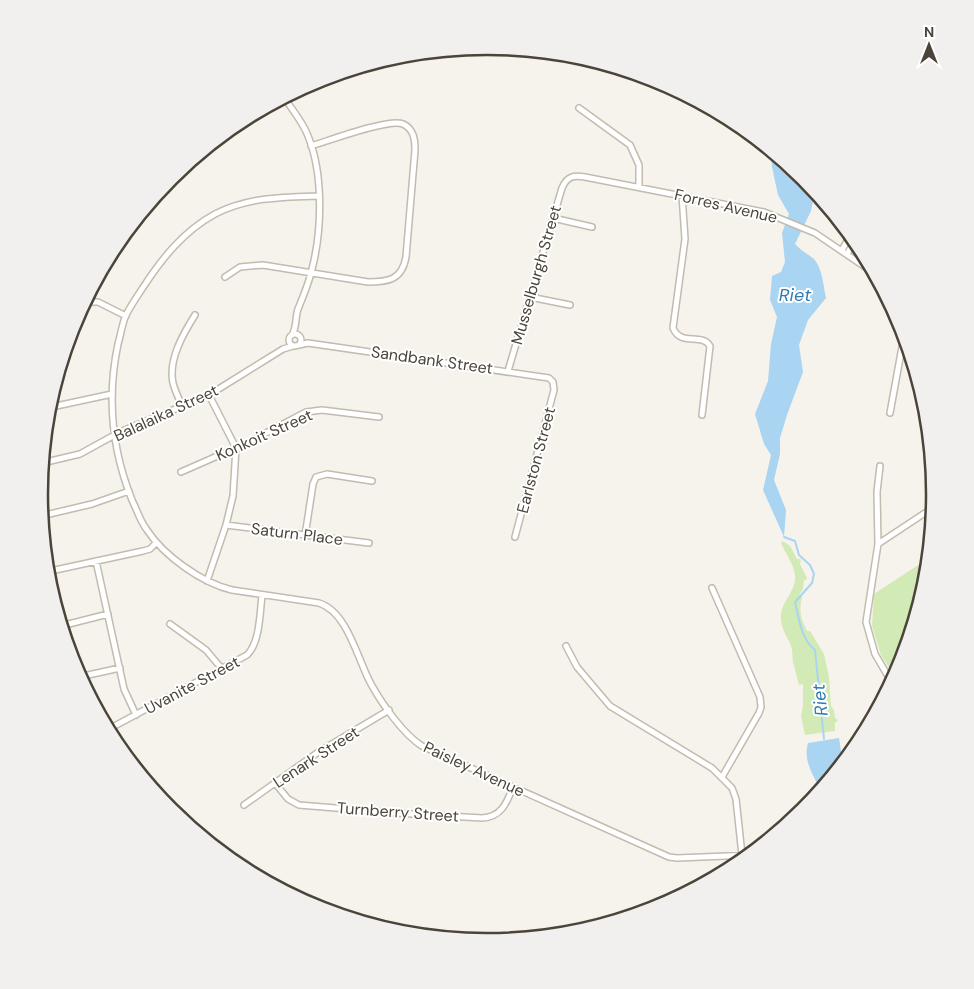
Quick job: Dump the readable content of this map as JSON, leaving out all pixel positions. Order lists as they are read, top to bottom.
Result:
{
  "streets": {
    "street": [
      "Forres Avenue",
      "Musselburgh Street",
      "Sandbank Street",
      "Balalaika Street",
      "Konkoit Street",
      "Earlston Street",
      "Saturn Place",
      "Uvanite Street",
      "Lenark Street",
      "Paisley Avenue",
      "Turnberry Street"
    ]
  },
  "crossings": [
    ["Forres Avenue", "Musselburgh Street"],
    ["Musselburgh Street", "Sandbank Street"],
    ["Sandbank Street", "Balalaika Street"],
    ["Sandbank Street", "Earlston Street"],
    ["Balalaika Street", "Paisley Avenue"],
    ["Uvanite Street", "Paisley Avenue"],
    ["Lenark Street", "Paisley Avenue"],
    ["Lenark Street", "Turnberry Street"],
    ["Paisley Avenue", "Turnberry Street"]
  ],
  "water": ["Riet"],
  "north": "top"
}
